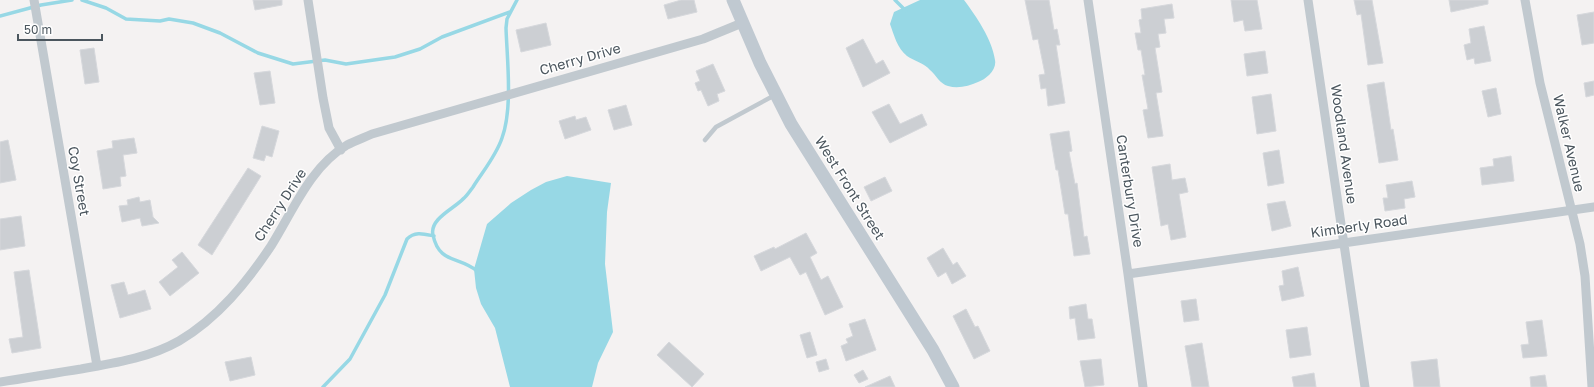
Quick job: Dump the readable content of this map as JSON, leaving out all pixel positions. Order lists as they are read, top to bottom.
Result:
{
  "streets": {
    "street": [
      "Cherry Drive",
      "Walker Avenue",
      "Woodland Avenue",
      "Coy Street",
      "West Front Street",
      "Canterbury Drive",
      "Kimberly Road"
    ]
  },
  "crossings": [
    ["Cherry Drive", "Coy Street"],
    ["Cherry Drive", "West Front Street"],
    ["Walker Avenue", "Kimberly Road"],
    ["Woodland Avenue", "Kimberly Road"],
    ["Canterbury Drive", "Kimberly Road"]
  ],
  "scale_bar": "50 m"
}
